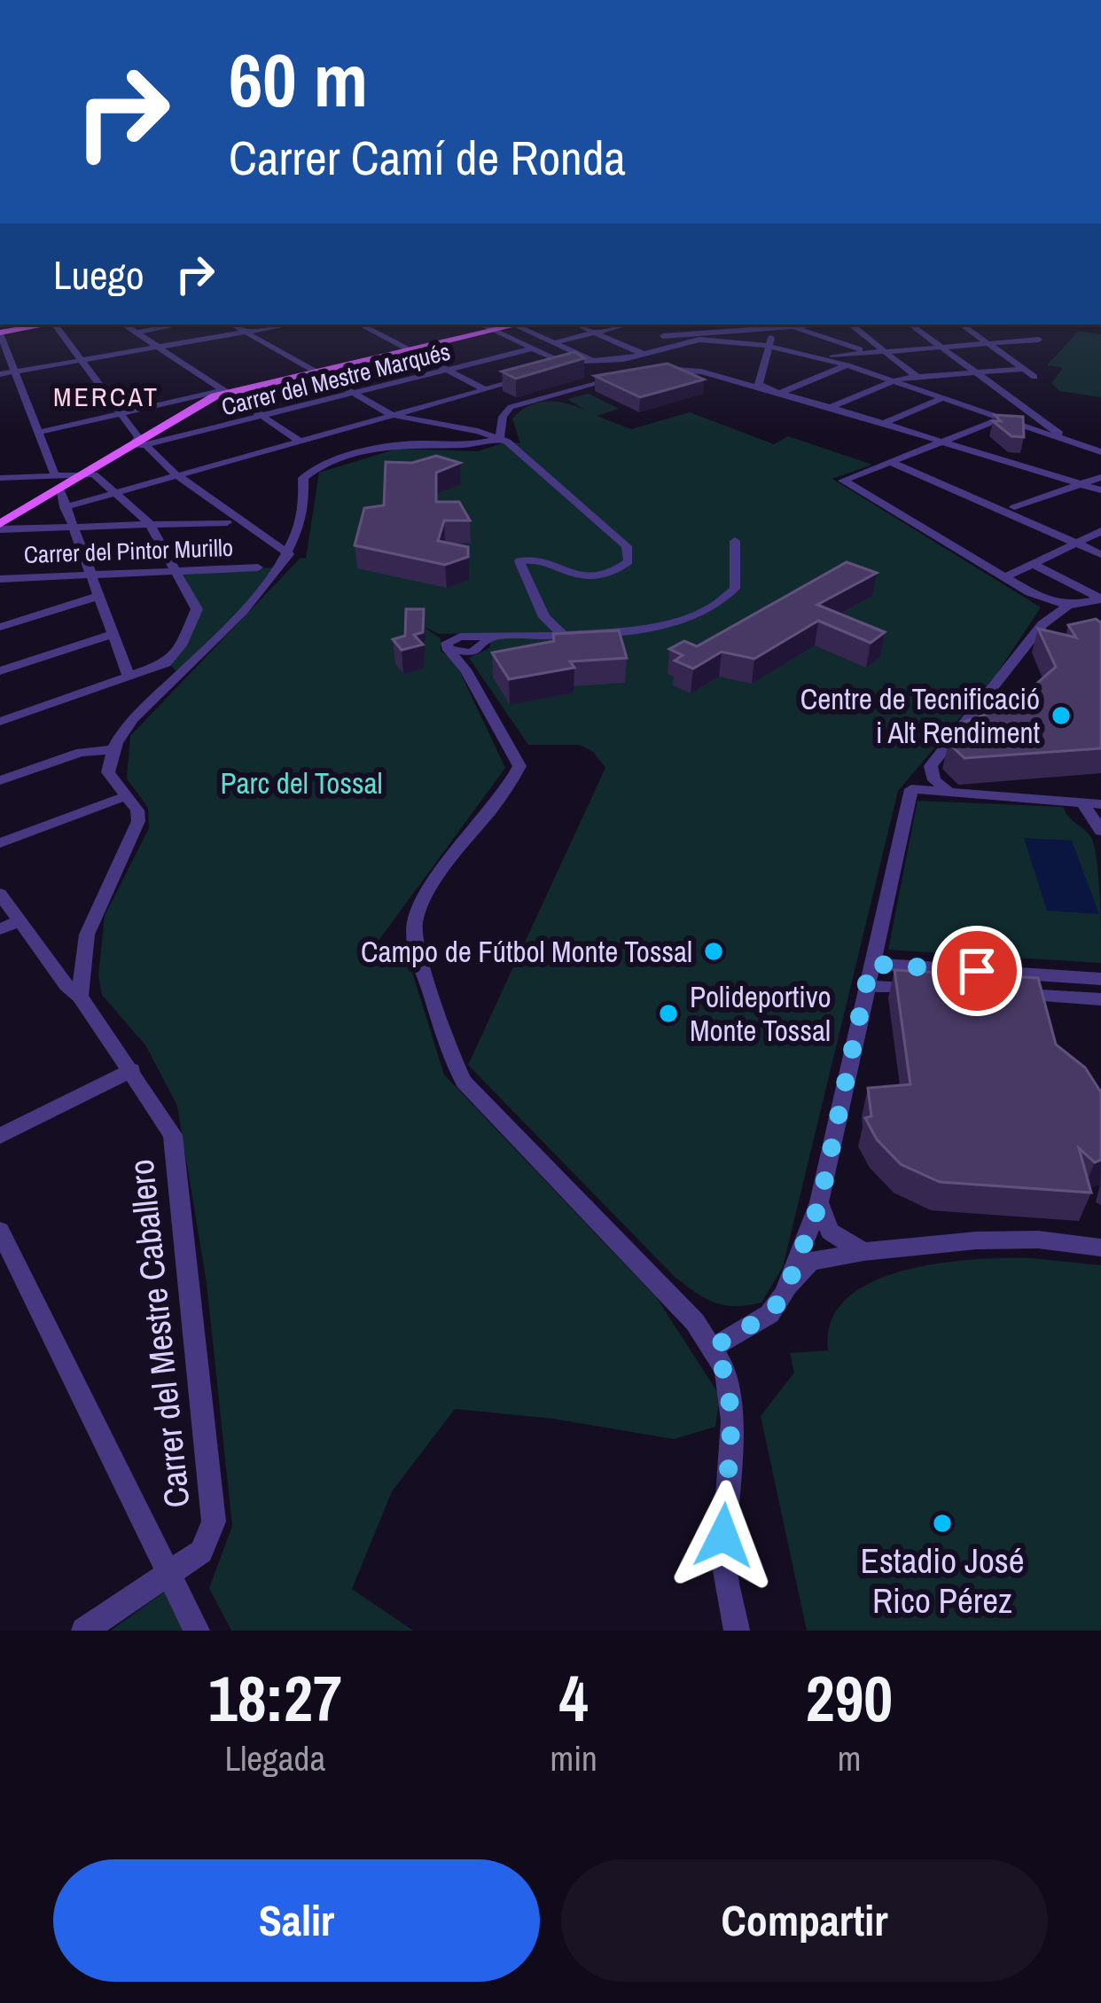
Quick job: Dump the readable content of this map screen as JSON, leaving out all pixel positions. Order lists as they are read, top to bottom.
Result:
{
  "streets": {
    "street": ["Carrer del Mestre Marqués", "Carrer del Pintor Murillo", "Carrer del Mestre Caballero"]
  },
  "districts": ["MERCAT"],
  "parks": ["Parc del Tossal"],
  "places": [
    "Centre de Tecnificació i Alt Rendiment",
    "Campo de Fútbol Monte Tossal",
    "Polideportivo Monte Tossal",
    "Estadio José Rico Pérez"
  ],
  "page": {
    "turn": ["60 m", "Carrer Camí de Ronda"],
    "then": "Luego",
    "eta": [
      "18:27",
      "Llegada",
      "4",
      "min",
      "290",
      "m"
    ],
    "buttons": ["Salir", "Compartir"]
  }
}
